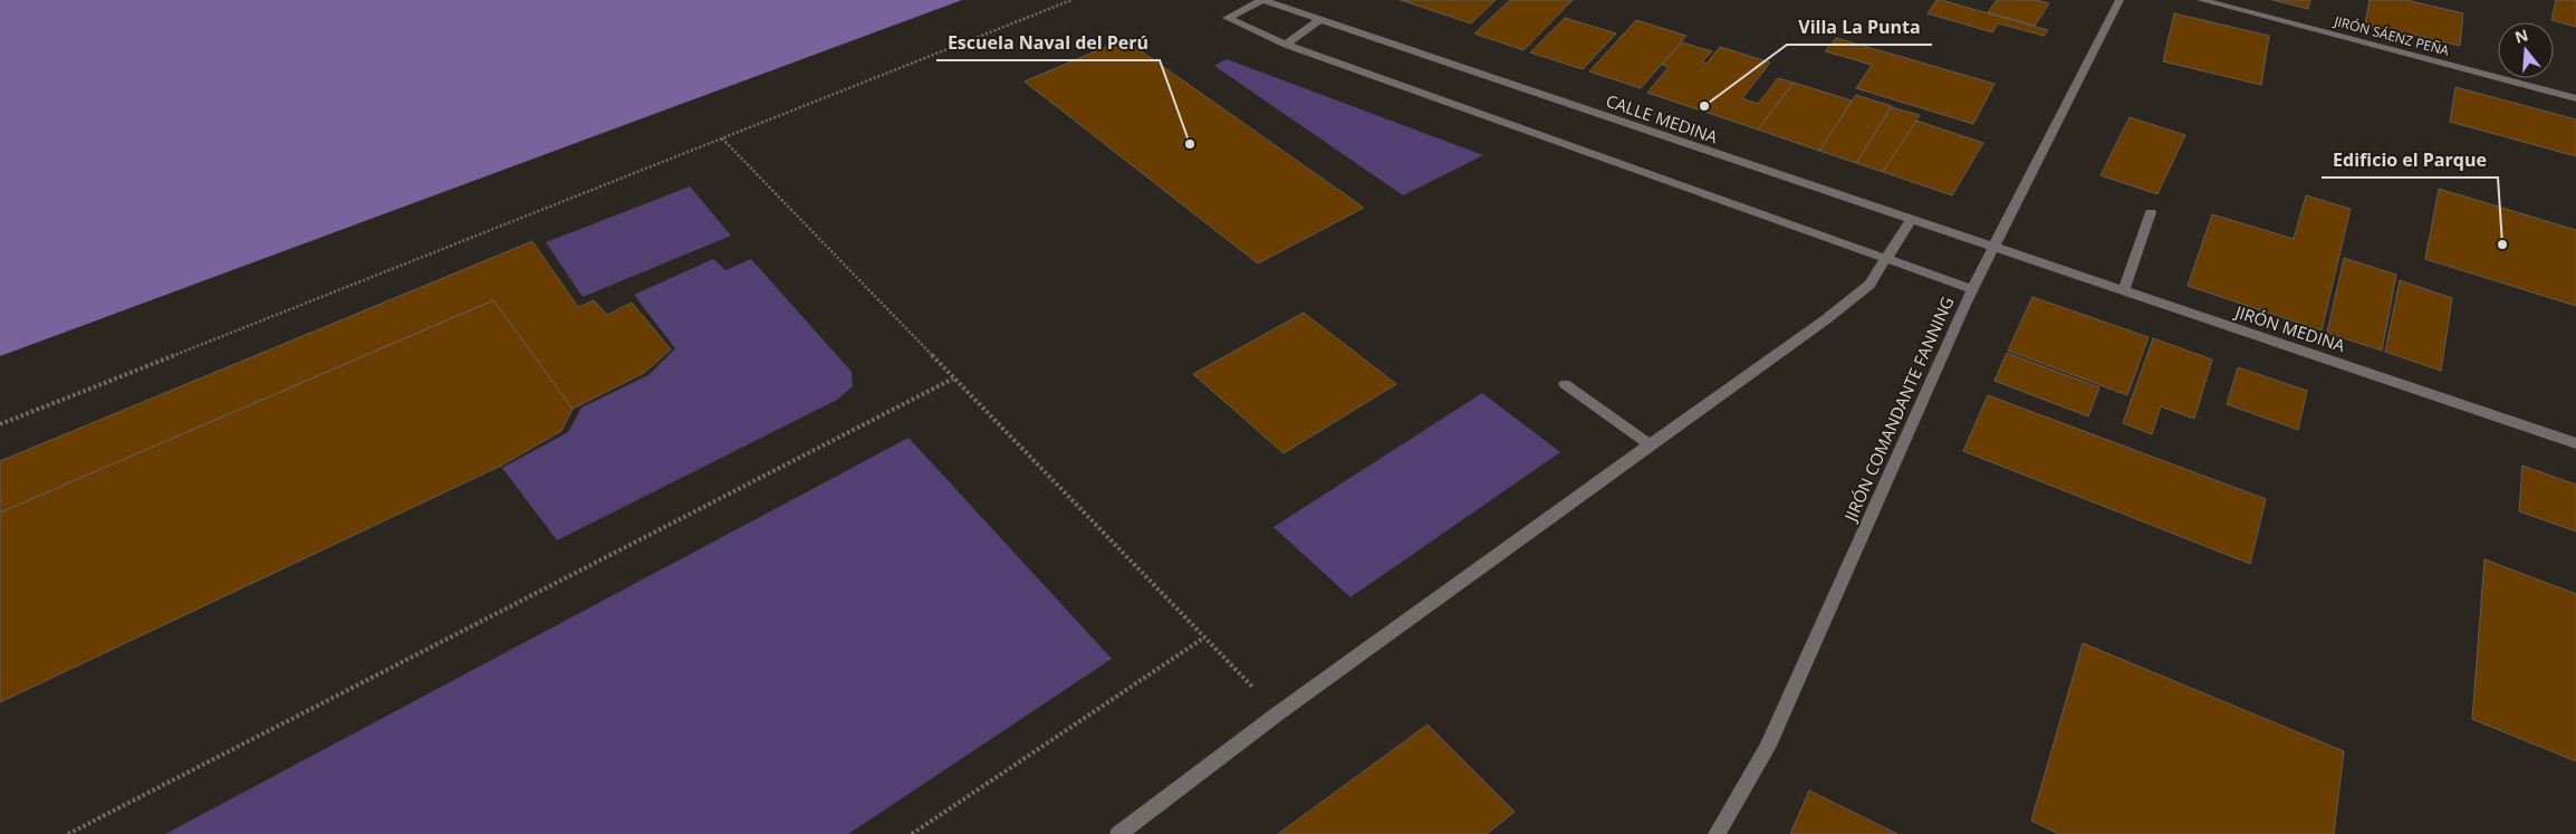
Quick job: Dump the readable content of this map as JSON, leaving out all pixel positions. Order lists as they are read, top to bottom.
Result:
{
  "streets": {
    "street": [
      "JIRÓN SÁENZ PEÑA",
      "CALLE MEDINA",
      "JIRÓN MEDINA",
      "JIRÓN COMANDANTE FANNING"
    ]
  },
  "crossings": [
    ["CALLE MEDINA", "JIRÓN MEDINA"],
    ["CALLE MEDINA", "JIRÓN COMANDANTE FANNING"],
    ["JIRÓN MEDINA", "JIRÓN COMANDANTE FANNING"]
  ],
  "places": ["Villa La Punta", "Escuela Naval del Perú", "Edificio el Parque"],
  "north": "top"
}
